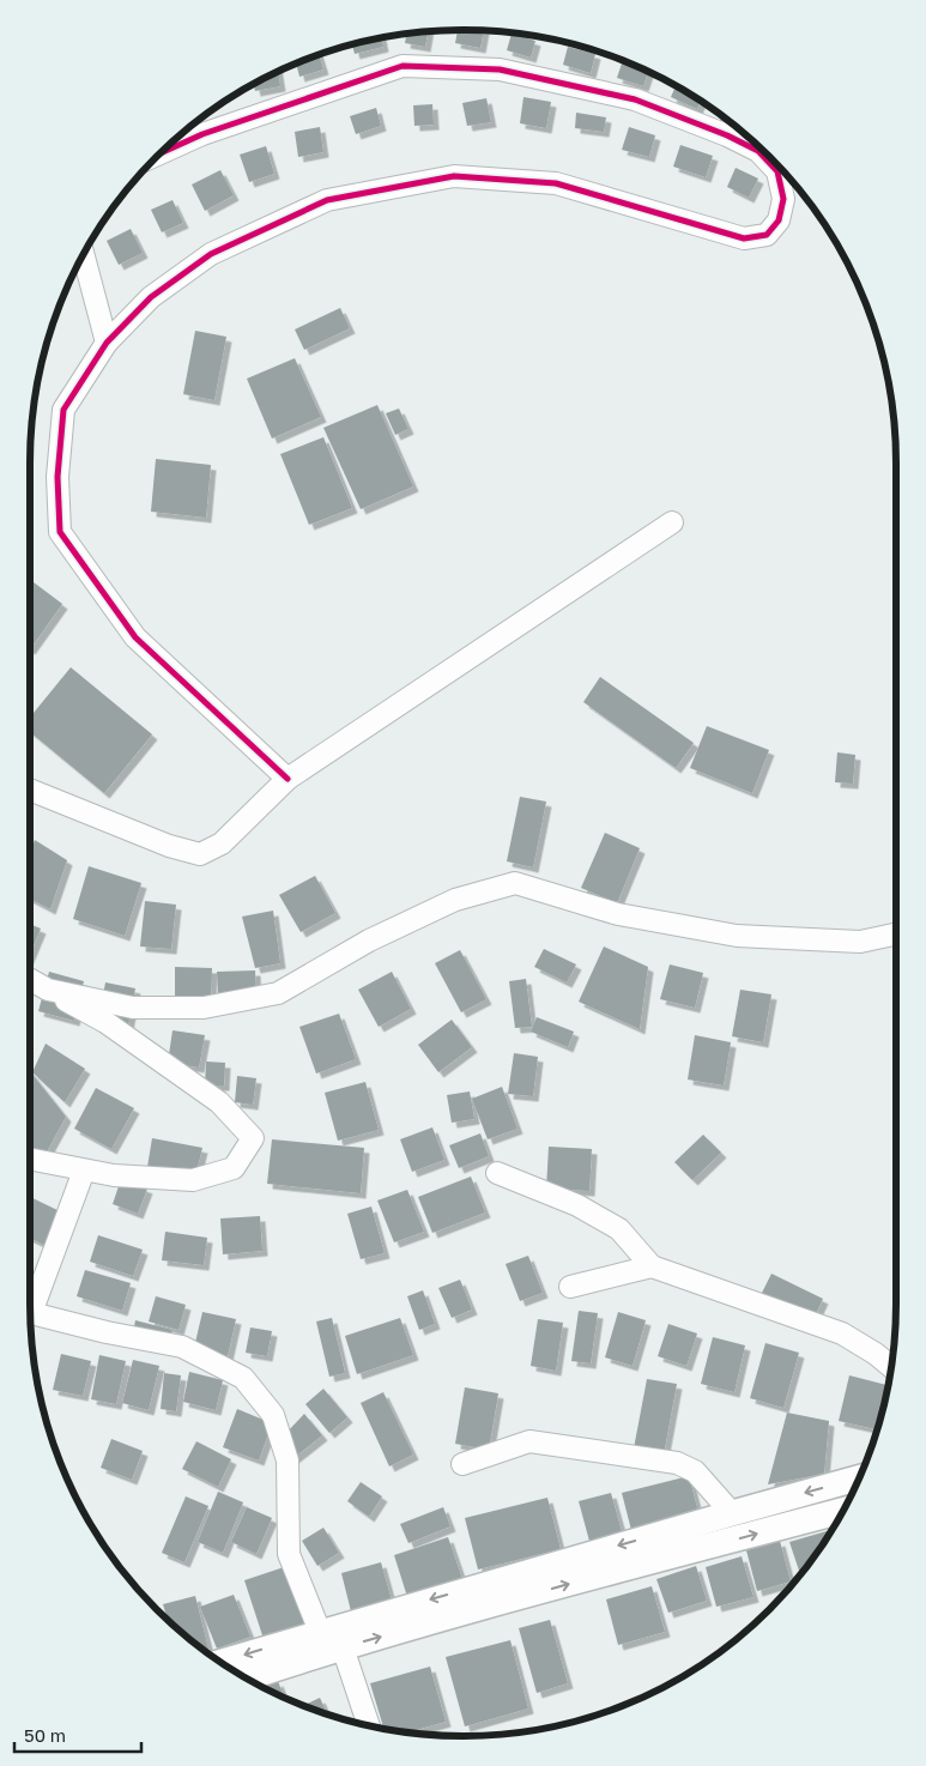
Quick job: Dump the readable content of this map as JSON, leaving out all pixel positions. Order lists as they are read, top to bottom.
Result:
{
  "scale_bar": "50 m"
}
